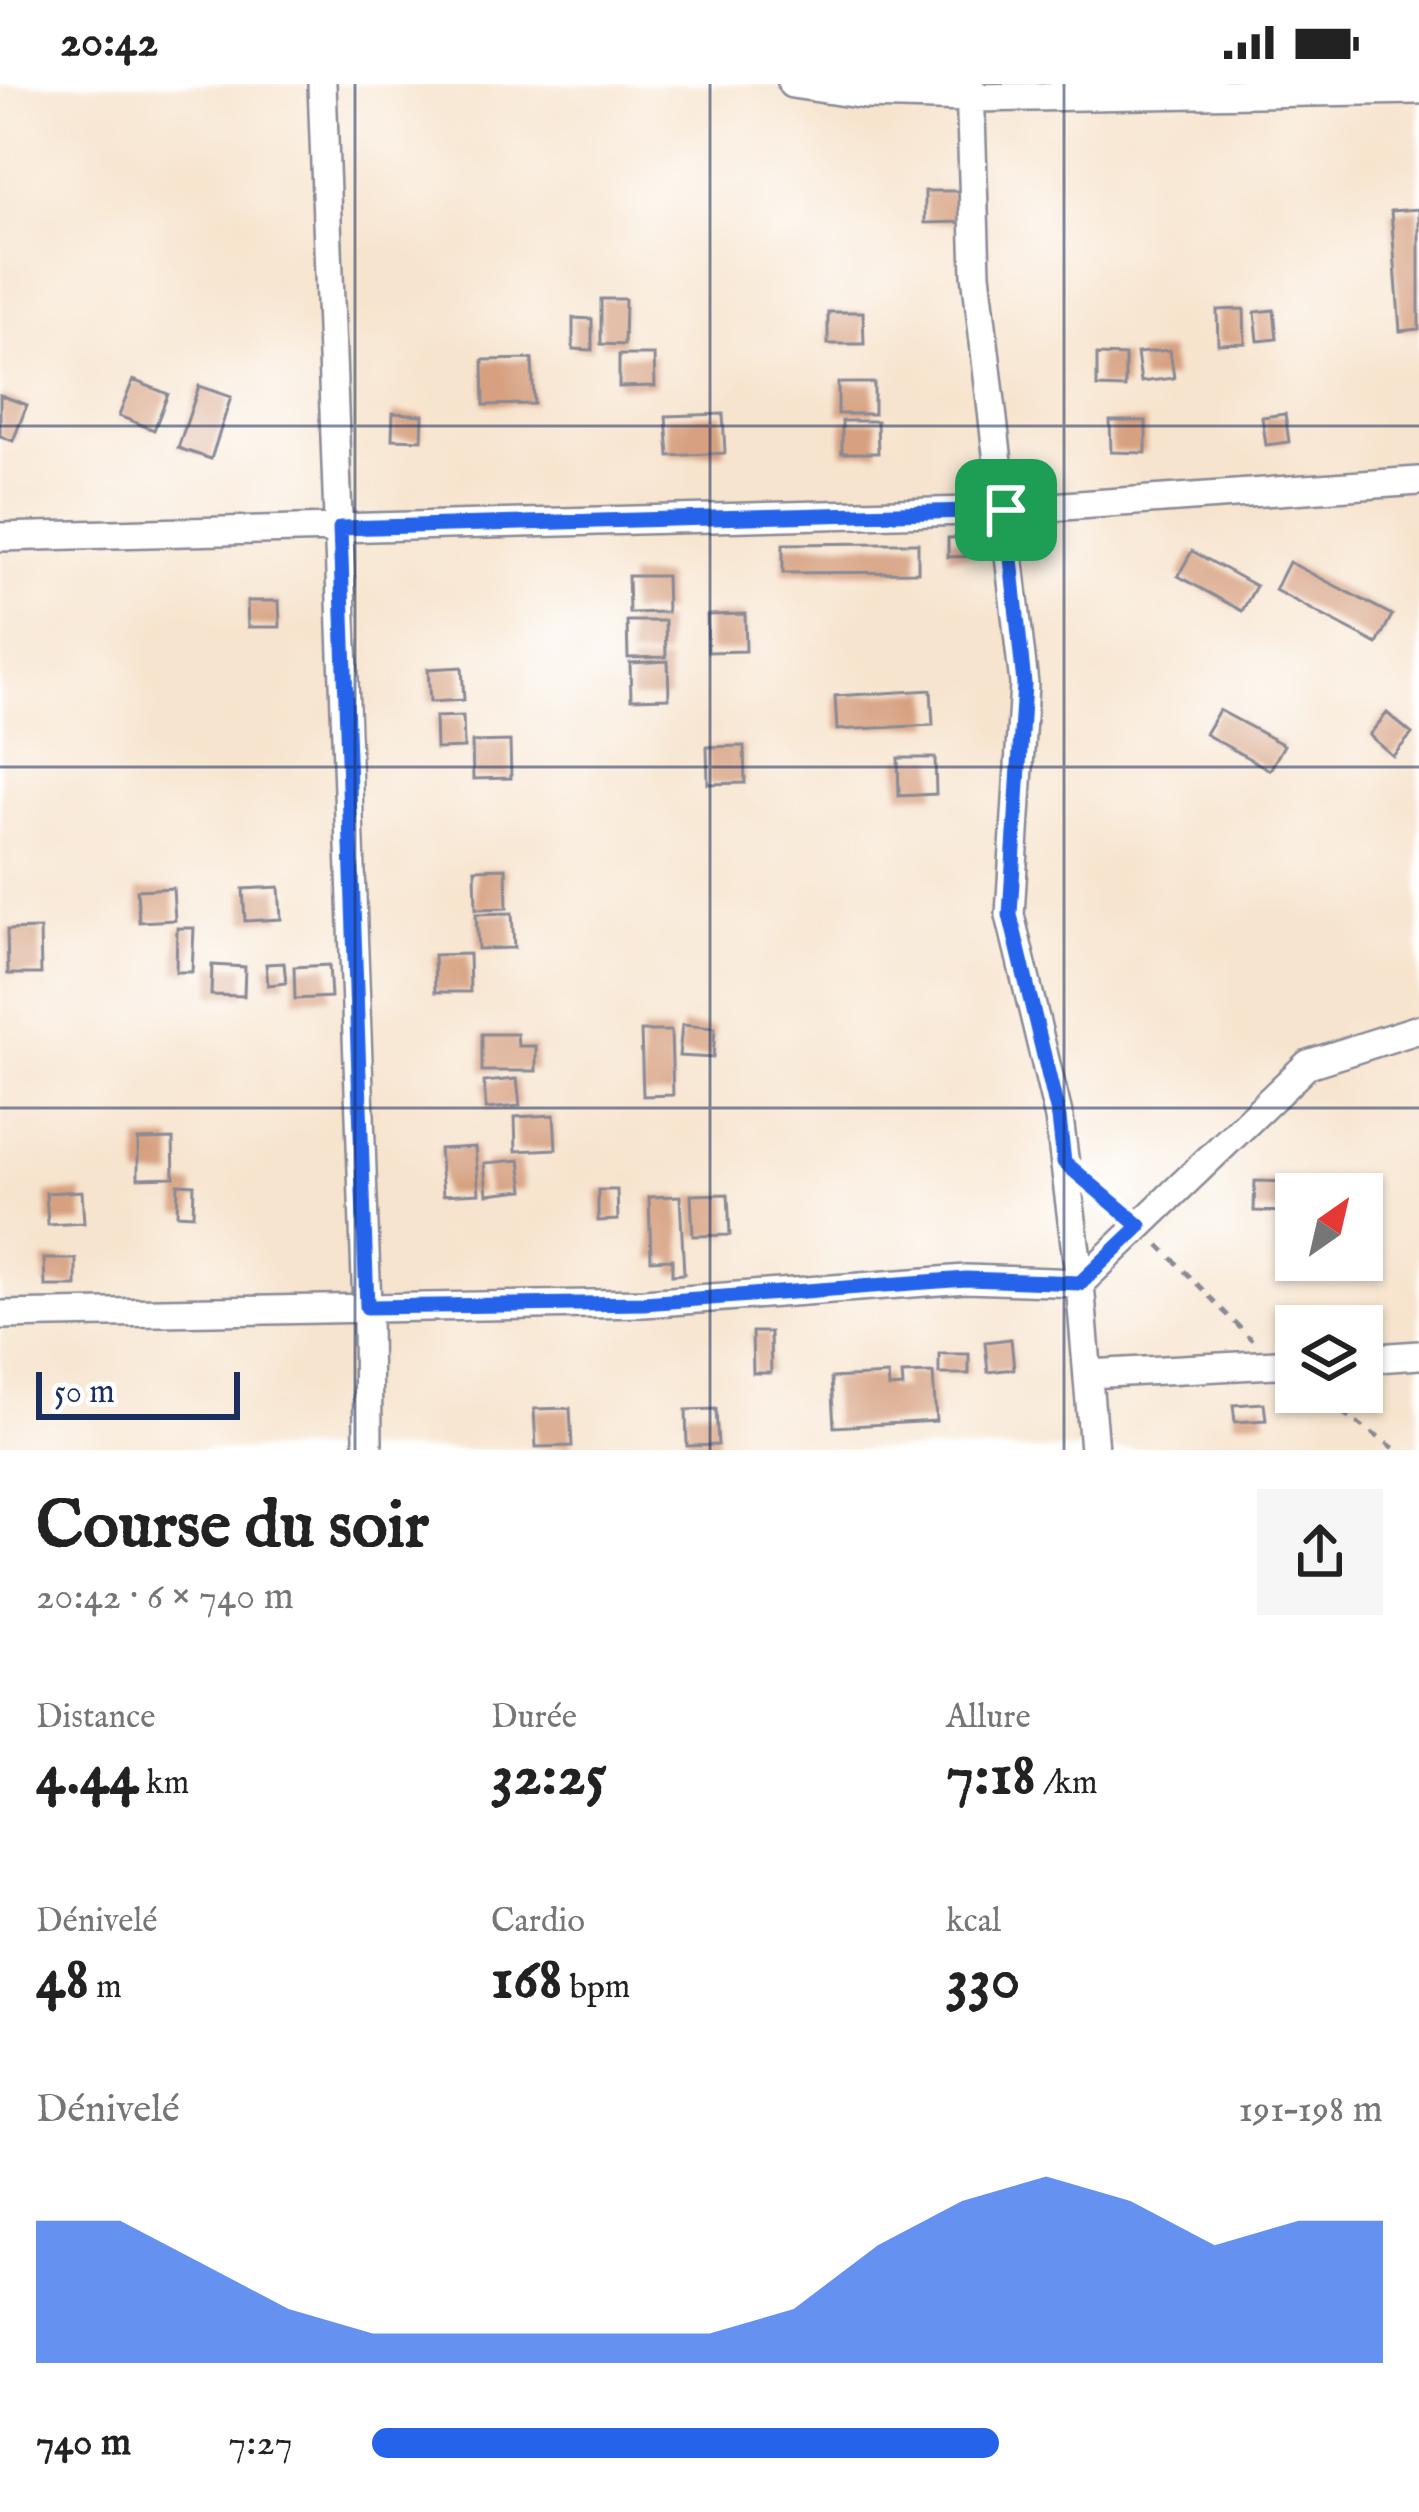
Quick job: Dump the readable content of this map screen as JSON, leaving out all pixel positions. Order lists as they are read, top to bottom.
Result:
{
  "scale_bar": "50 m",
  "north": "top right",
  "page": {
    "status": "20:42",
    "scale": "50 m",
    "heading": ["Course du soir", "20:42 · 6 × 740 m"],
    "stats": [
      ["Distance", "4.44 km"],
      ["Durée", "32:25"],
      ["Allure", "7:18 /km"],
      ["Dénivelé", "48 m"],
      ["Cardio", "168 bpm"],
      ["kcal", "330"]
    ],
    "chart": ["Dénivelé", "191–198 m"],
    "list": [
      {
        "name": "740 m",
        "note": "7:27"
      }
    ]
  }
}
